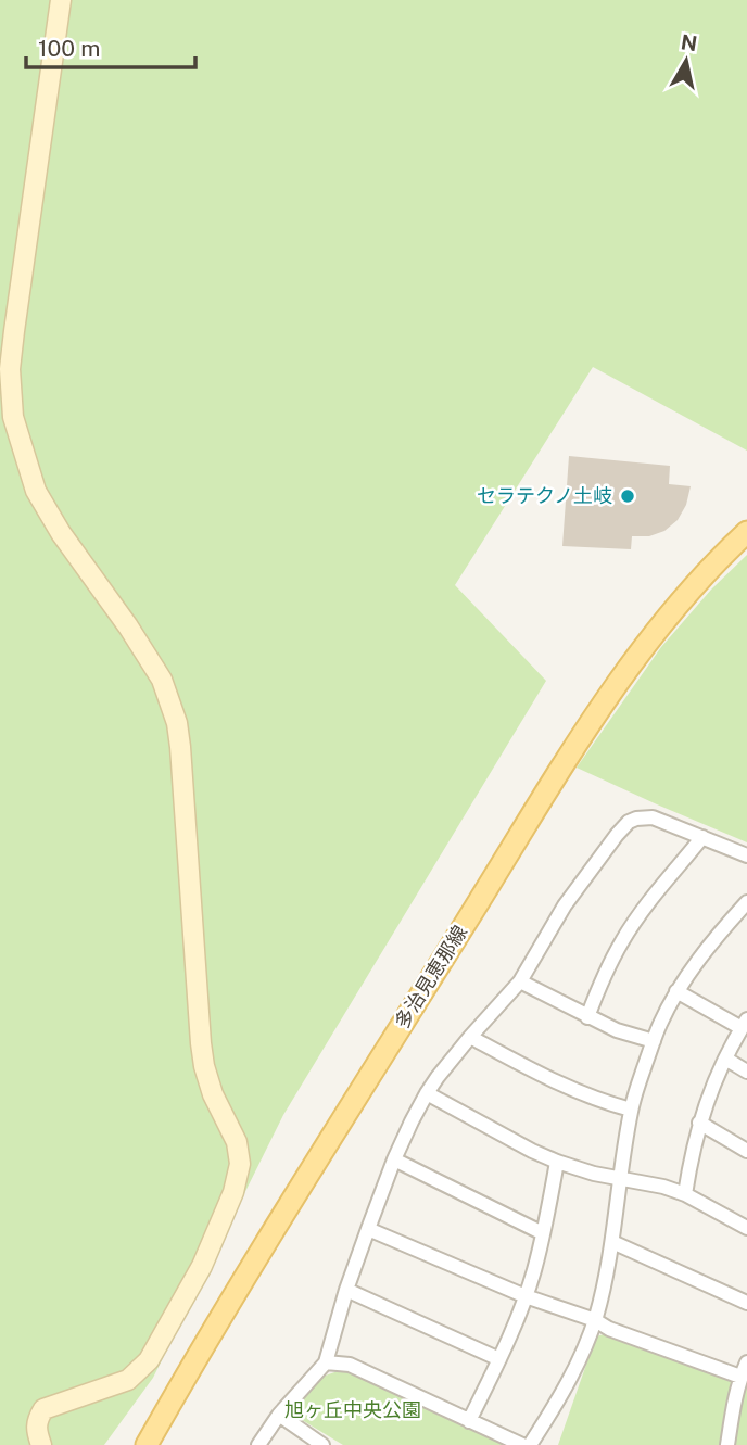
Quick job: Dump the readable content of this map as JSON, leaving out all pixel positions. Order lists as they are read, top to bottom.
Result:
{
  "streets": {
    "main road": ["多治見恵那線"]
  },
  "parks": ["旭ヶ丘中央公園"],
  "places": ["セラテクノ土岐"],
  "scale_bar": "100 m",
  "north": "top"
}
